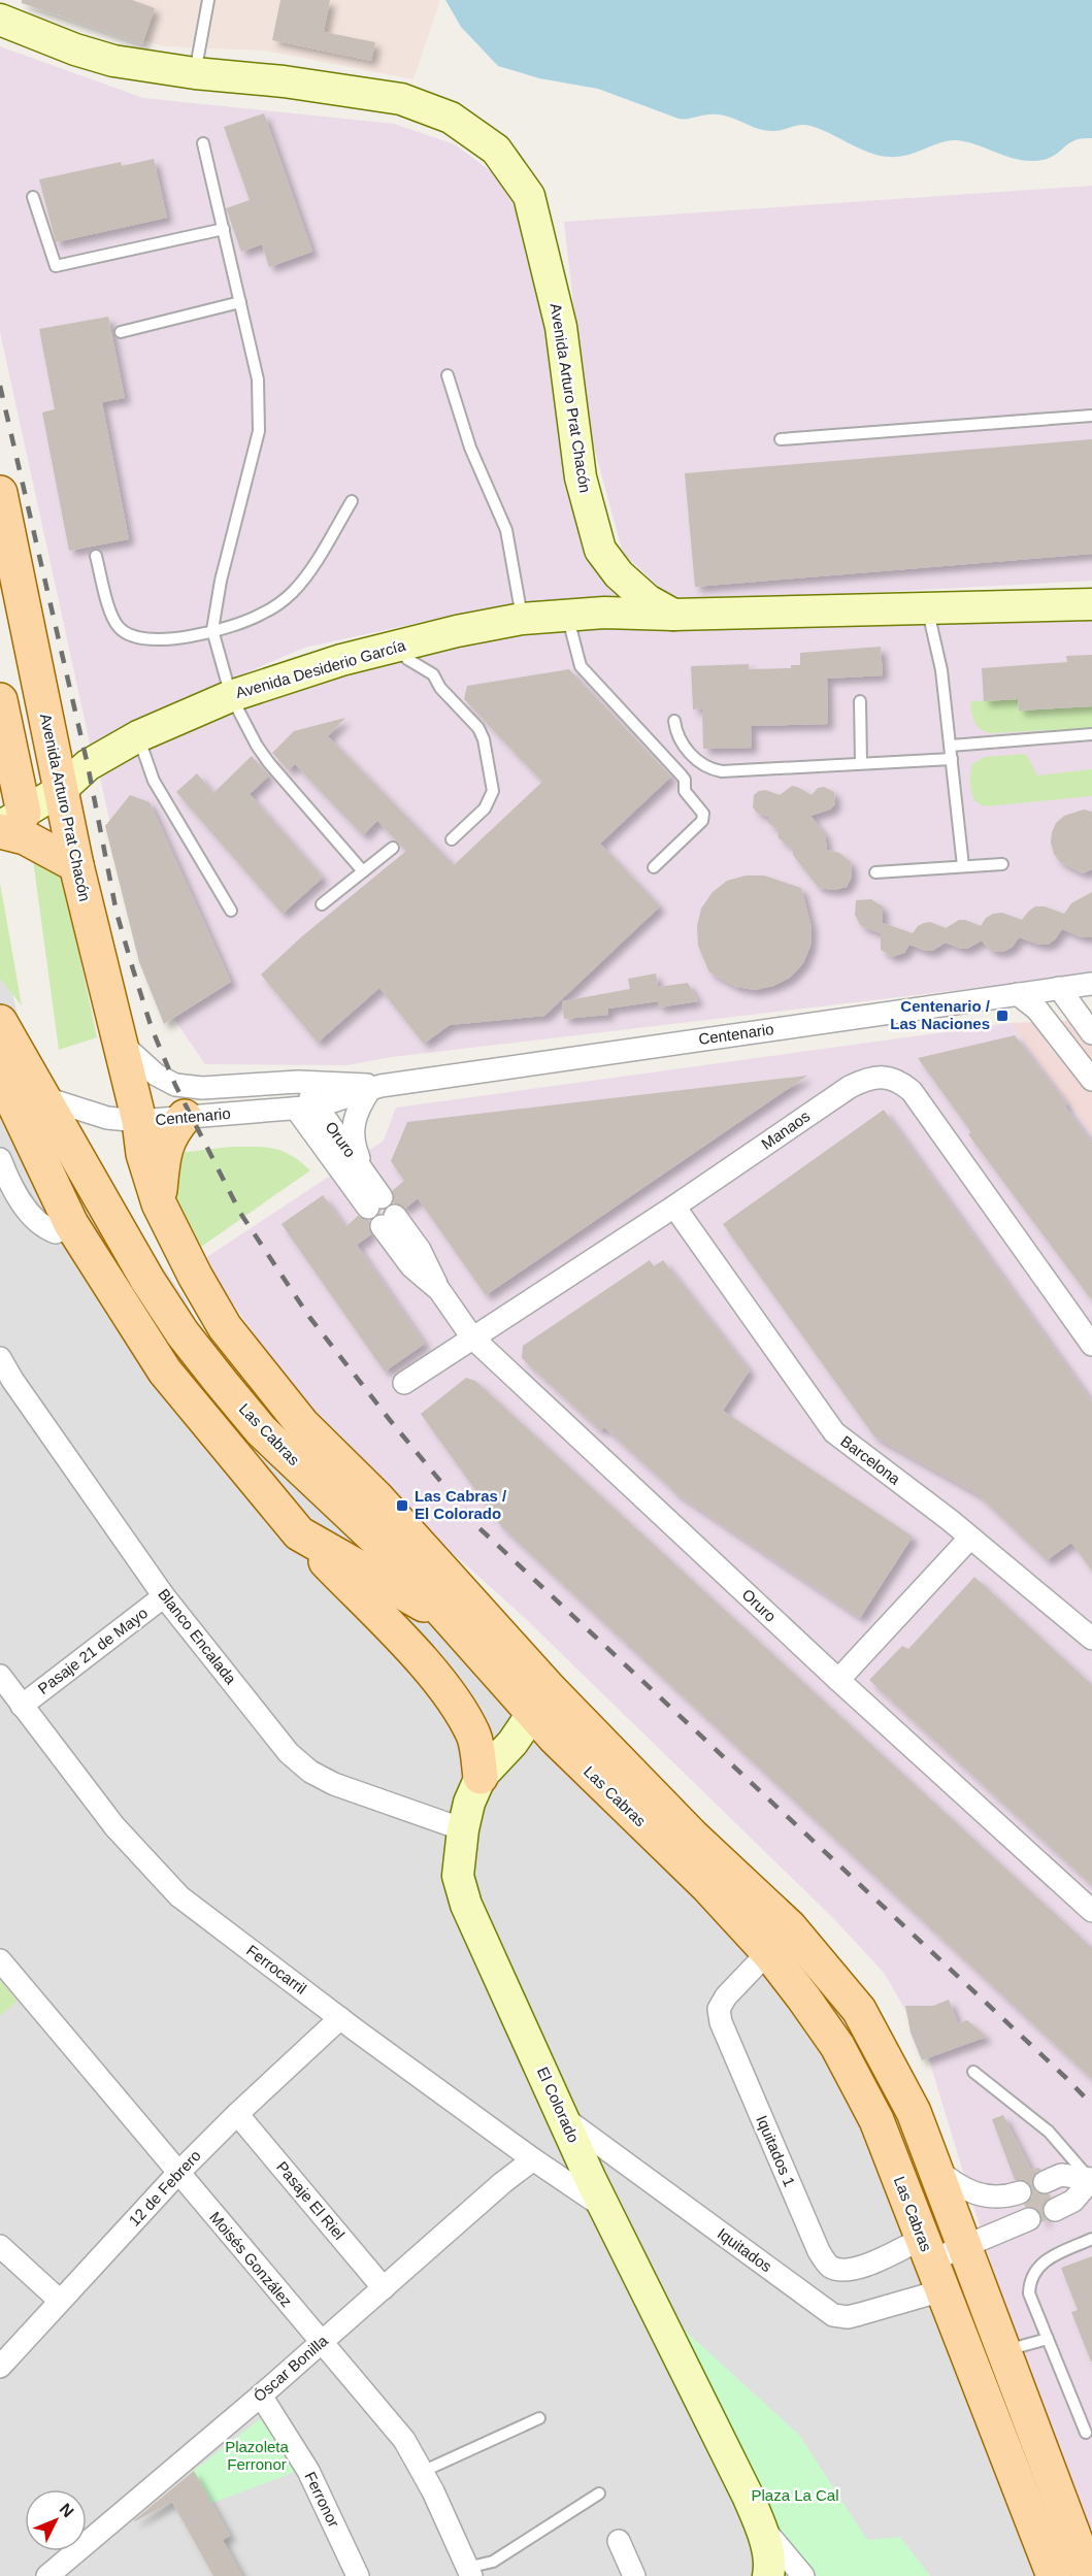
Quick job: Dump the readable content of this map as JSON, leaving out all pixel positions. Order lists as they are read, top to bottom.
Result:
{
  "streets": {
    "main road": ["Avenida Arturo Prat Chacón", "Las Cabras"],
    "street": [
      "Avenida Desiderio García",
      "Centenario",
      "Manaos",
      "Oruro",
      "Barcelona",
      "Blanco Encalada",
      "Pasaje 21 de Mayo",
      "Ferrocarril",
      "El Colorado",
      "Iquitados 1",
      "12 de Febrero",
      "Pasaje El Riel",
      "Iquitados",
      "Moisés González",
      "Óscar Bonilla",
      "Ferronor"
    ]
  },
  "crossings": [
    ["Avenida Arturo Prat Chacón", "Avenida Desiderio García"],
    ["Avenida Arturo Prat Chacón", "Centenario"],
    ["Avenida Arturo Prat Chacón", "Las Cabras"],
    ["Centenario", "Oruro"],
    ["Centenario", "Las Cabras"],
    ["Manaos", "Oruro"],
    ["Manaos", "Barcelona"],
    ["Las Cabras", "El Colorado"],
    ["Las Cabras", "Iquitados 1"],
    ["Las Cabras", "Iquitados"],
    ["Blanco Encalada", "Pasaje 21 de Mayo"],
    ["Blanco Encalada", "El Colorado"],
    ["Pasaje 21 de Mayo", "Ferrocarril"],
    ["Ferrocarril", "El Colorado"],
    ["Ferrocarril", "12 de Febrero"],
    ["Ferrocarril", "Óscar Bonilla"],
    ["El Colorado", "Iquitados"],
    ["Iquitados 1", "Iquitados"],
    ["12 de Febrero", "Pasaje El Riel"],
    ["12 de Febrero", "Moisés González"],
    ["Pasaje El Riel", "Óscar Bonilla"],
    ["Moisés González", "Óscar Bonilla"],
    ["Óscar Bonilla", "Ferronor"]
  ],
  "parks": ["Plazoleta Ferronor", "Plaza La Cal"],
  "places": {
    "transit": ["Centenario / Las Naciones", "Las Cabras / El Colorado"]
  },
  "north": "top right"
}
